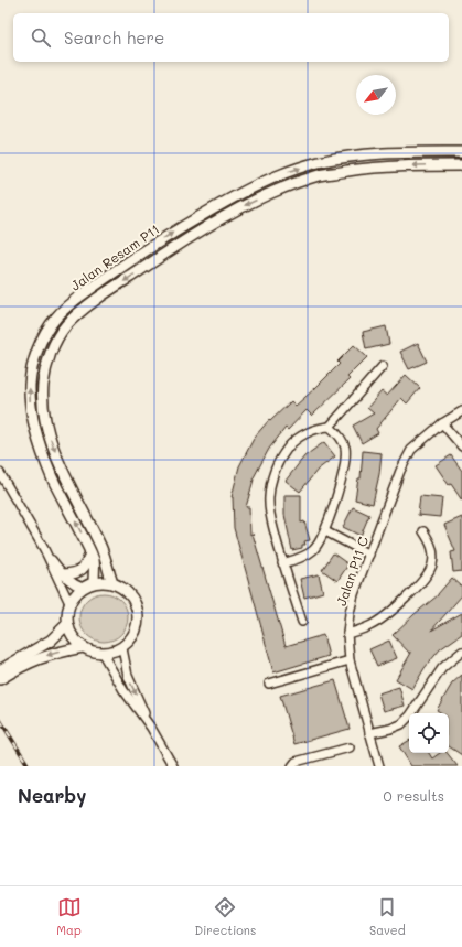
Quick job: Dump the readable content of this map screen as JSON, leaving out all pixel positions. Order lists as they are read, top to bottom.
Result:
{
  "streets": {
    "main road": ["Jalan Resam P11"],
    "street": ["Jalan P11 C"]
  },
  "north": "bottom left",
  "page": {
    "search": "Search here",
    "heading": ["Nearby", "0 results"],
    "nav": ["Map", "Directions", "Saved"]
  }
}
